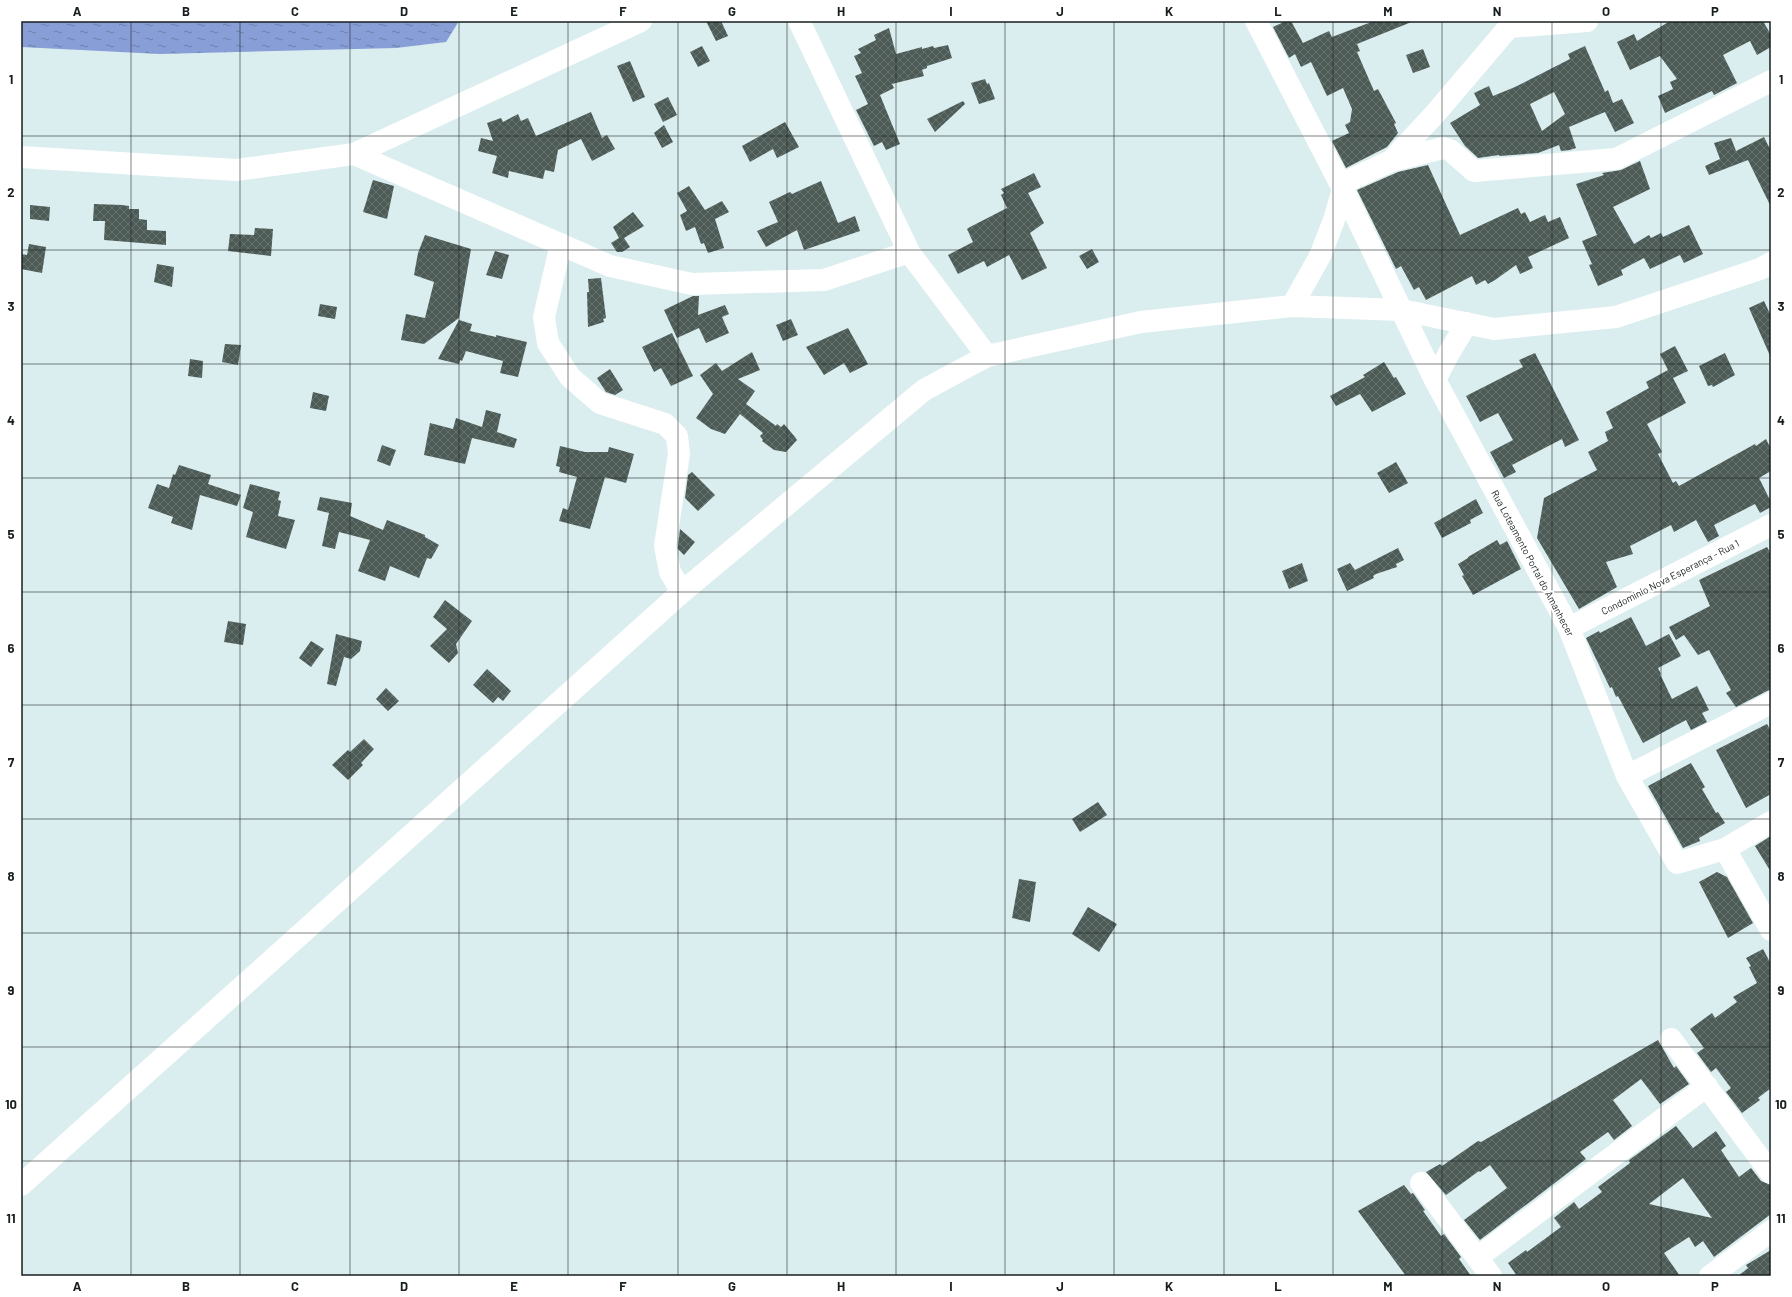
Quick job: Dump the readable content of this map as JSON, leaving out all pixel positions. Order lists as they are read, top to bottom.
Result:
{
  "streets": {
    "street": ["Rua Loteamento Portal do Amanhecer", "Condomínio Nova Esperança - Rua 1"]
  },
  "crossings": [
    ["Rua Loteamento Portal do Amanhecer", "Condomínio Nova Esperança - Rua 1"]
  ],
  "grid": {
    "columns": [
      "A",
      "B",
      "C",
      "D",
      "E",
      "F",
      "G",
      "H",
      "I",
      "J",
      "K",
      "L",
      "M",
      "N",
      "O",
      "P"
    ],
    "rows": [
      "1",
      "2",
      "3",
      "4",
      "5",
      "6",
      "7",
      "8",
      "9",
      "10",
      "11"
    ]
  }
}
